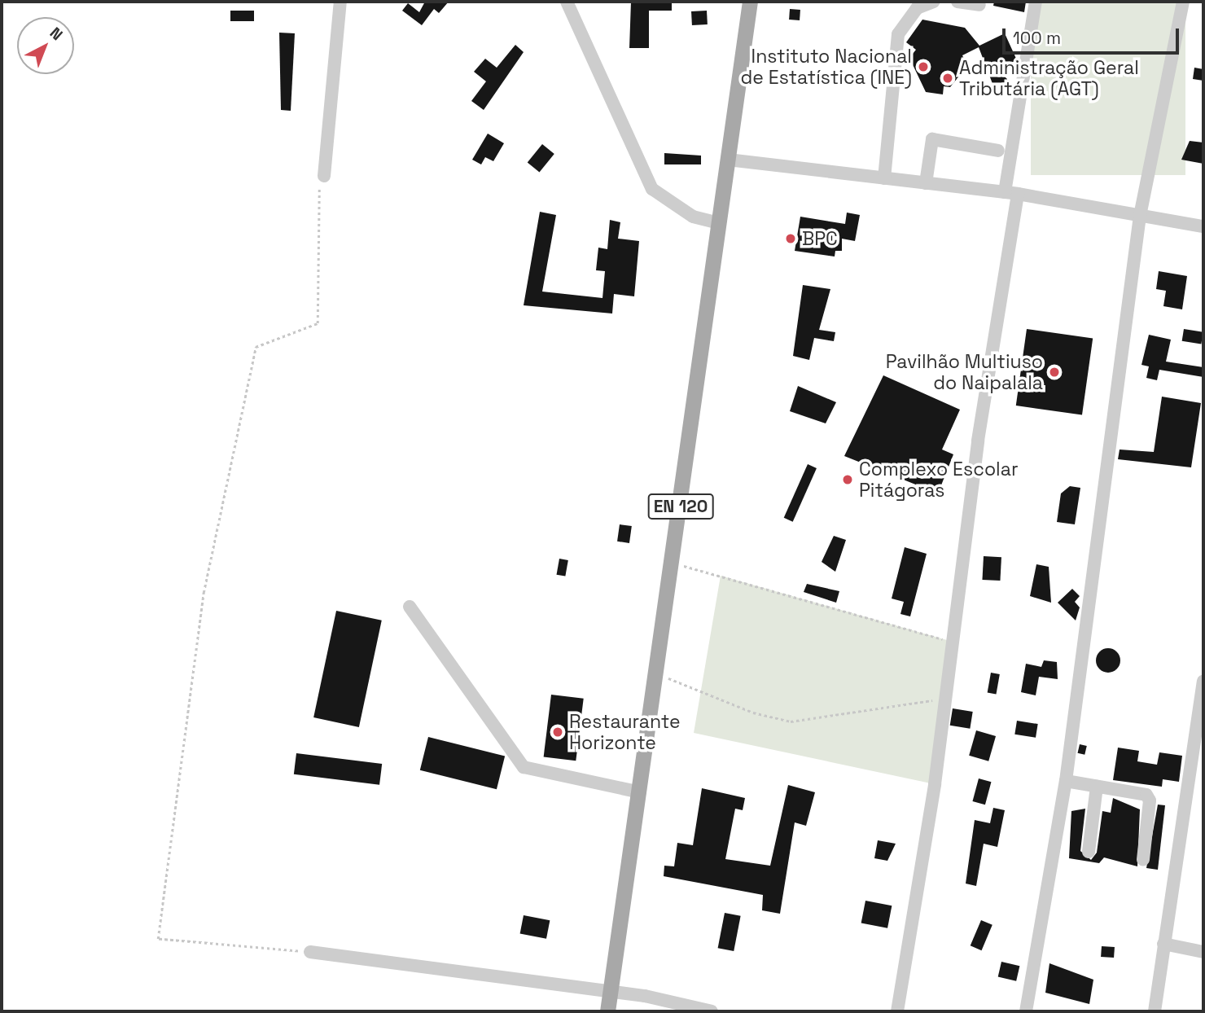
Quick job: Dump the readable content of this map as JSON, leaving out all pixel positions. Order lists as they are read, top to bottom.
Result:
{
  "streets": {
    "main road": ["EN 120"]
  },
  "places": [
    "Instituto Nacional de Estatística (INE)",
    "Administração Geral Tributária (AGT)",
    "BPC",
    "Pavilhão Multiuso do Naipalala",
    "Complexo Escolar Pitágoras",
    "Restaurante Horizonte"
  ],
  "scale_bar": "100 m",
  "north": "top right"
}
